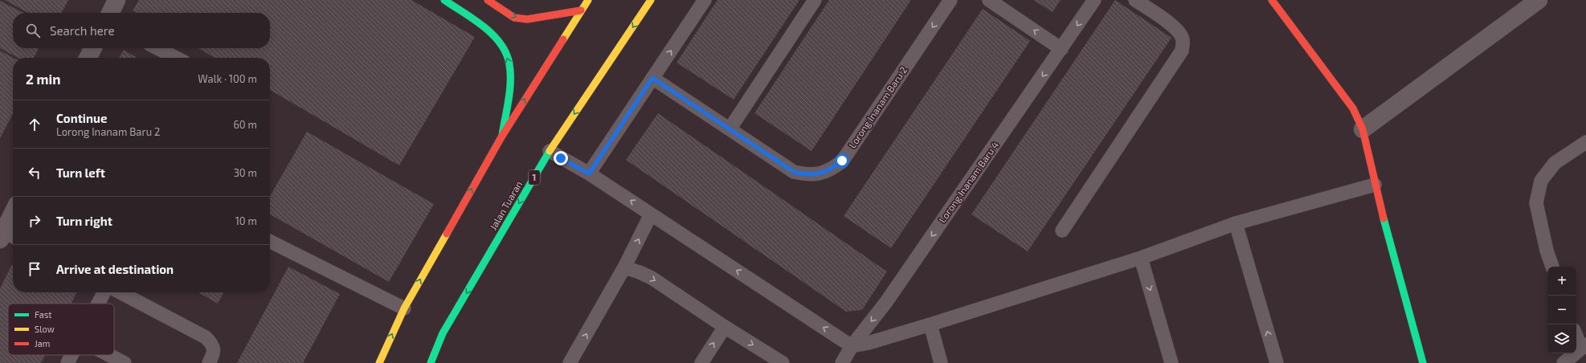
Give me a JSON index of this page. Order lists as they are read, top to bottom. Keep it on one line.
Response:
{"streets":{"main road":["1","Jalan Tuaran"],"lane":["Lorong Inanam Baru 2","Lorong Inanam Baru 4"]},"one_way":["Lorong Inanam Baru 4"],"legend":["Fast","Slow","Jam"],"page":{"search":"Search here","heading":["2 min","Walk · 100 m"],"list":[["Continue","Lorong Inanam Baru 2","60 m"],["Turn left","30 m"],["Turn right","10 m"],"Arrive at destination"],"map_buttons":["+","−"]}}
